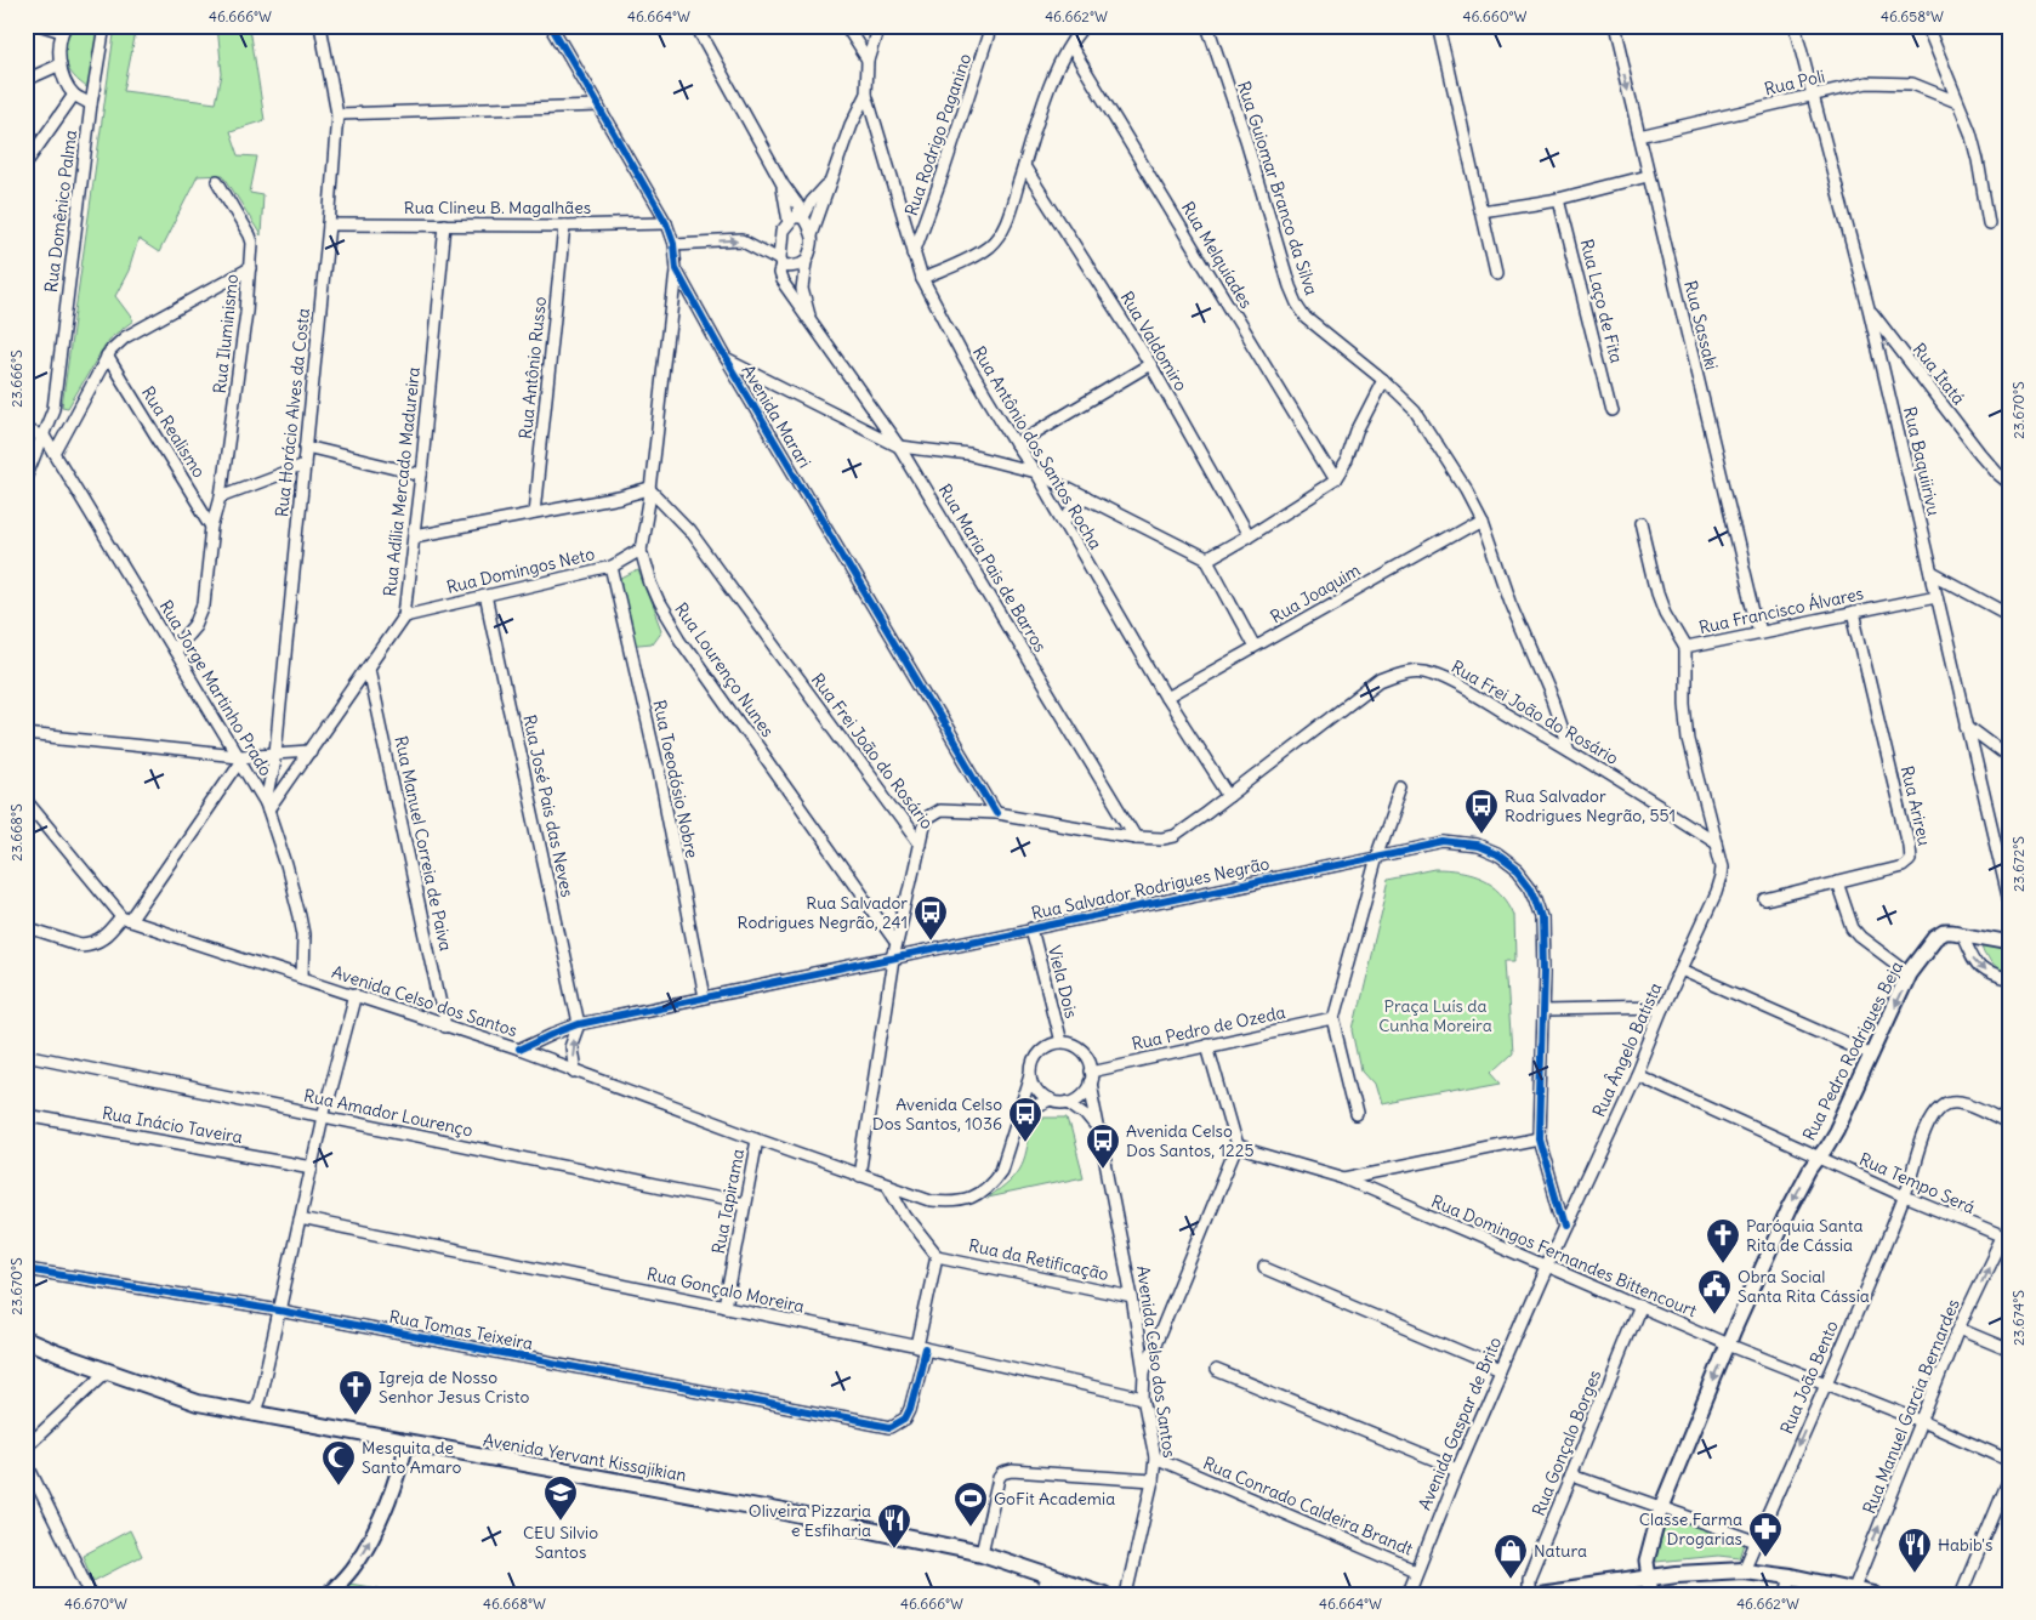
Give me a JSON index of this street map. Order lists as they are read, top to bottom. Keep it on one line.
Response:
{"streets":{"main road":["Avenida Yervant Kissajikian"],"street":["Rua Poli","Rua Rodrigo Paganino","Rua Guiomar Branco da Silva","Rua Clineu B. Magalhães","Rua Domênico Palma","Rua Melquíades","Rua Laço de Fita","Rua Sassaki","Rua Iluminismo","Rua Valdomiro","Rua Antônio Russo","Rua Itatá","Rua Horácio Alves da Costa","Avenida Marari","Rua Realismo","Rua Antônio dos Santos Rocha","Rua Baquiirivu","Rua Adília Mercado Madureira","Rua Maria Pais de Barros","Rua Domingos Neto","Rua Joaquim","Rua Francisco Álvares","Rua Lourenço Nunes","Rua Jorge Martinho Prado","Rua Frei João do Rosário","Rua Toeodósio Nobre","Rua José Pais das Neves","Rua Arireu","Rua Manuel Correia de Paiva","Rua Salvador Rodrigues Negrão","Viela Dois","Avenida Celso dos Santos","Rua Pedro de Ozeda","Rua Ângelo Batista","Rua Pedro Rodrigues Beja","Rua Amador Lourenço","Rua Inácio Taveira","Rua Tempo Será","Rua Tapirama","Rua Domingos Fernandes Bittencourt","Rua da Retificação","Rua Gonçalo Moreira","Rua Tomas Teixeira","Rua João Bento","Rua Manuel Garcia Bernardes","Avenida Gaspar de Brito","Rua Gonçalo Borges","Rua Conrado Caldeira Brandt"]},"crossings":[["Rua Poli","Rua Sassaki"],["Rua Poli","Rua Baquiirivu"],["Rua Rodrigo Paganino","Rua Antônio dos Santos Rocha"],["Rua Guiomar Branco da Silva","Rua Joaquim"],["Rua Guiomar Branco da Silva","Rua Frei João do Rosário"],["Rua Clineu B. Magalhães","Rua Antônio Russo"],["Rua Clineu B. Magalhães","Rua Horácio Alves da Costa"],["Rua Clineu B. Magalhães","Avenida Marari"],["Rua Clineu B. Magalhães","Rua Adília Mercado Madureira"],["Rua Domênico Palma","Rua Jorge Martinho Prado"],["Rua Sassaki","Rua Francisco Álvares"],["Rua Iluminismo","Rua Realismo"],["Rua Iluminismo","Rua Jorge Martinho Prado"],["Rua Itatá","Rua Baquiirivu"],["Rua Horácio Alves da Costa","Rua Adília Mercado Madureira"],["Rua Horácio Alves da Costa","Rua Jorge Martinho Prado"],["Avenida Marari","Rua Lourenço Nunes"],["Avenida Marari","Rua Frei João do Rosário"],["Rua Antônio dos Santos Rocha","Rua Joaquim"],["Rua Antônio dos Santos Rocha","Rua Frei João do Rosário"],["Rua Baquiirivu","Rua Francisco Álvares"],["Rua Adília Mercado Madureira","Rua Domingos Neto"],["Rua Adília Mercado Madureira","Rua Jorge Martinho Prado"],["Rua Adília Mercado Madureira","Rua Manuel Correia de Paiva"],["Rua Maria Pais de Barros","Rua Frei João do Rosário"],["Rua Domingos Neto","Rua Lourenço Nunes"],["Rua Domingos Neto","Rua Toeodósio Nobre"],["Rua Domingos Neto","Rua José Pais das Neves"],["Rua Francisco Álvares","Rua Frei João do Rosário"],["Rua Francisco Álvares","Rua Arireu"],["Rua Francisco Álvares","Rua Ângelo Batista"],["Rua Lourenço Nunes","Rua Frei João do Rosário"],["Rua Jorge Martinho Prado","Avenida Celso dos Santos"],["Rua Frei João do Rosário","Rua Ângelo Batista"],["Rua Toeodósio Nobre","Rua Salvador Rodrigues Negrão"],["Rua José Pais das Neves","Rua Salvador Rodrigues Negrão"],["Rua Manuel Correia de Paiva","Avenida Celso dos Santos"],["Rua Salvador Rodrigues Negrão","Viela Dois"],["Rua Salvador Rodrigues Negrão","Avenida Celso dos Santos"],["Rua Salvador Rodrigues Negrão","Rua Ângelo Batista"],["Viela Dois","Avenida Celso dos Santos"],["Viela Dois","Rua Pedro de Ozeda"],["Avenida Celso dos Santos","Rua Pedro de Ozeda"],["Avenida Celso dos Santos","Rua Tapirama"],["Avenida Celso dos Santos","Rua da Retificação"],["Avenida Celso dos Santos","Rua Gonçalo Moreira"],["Avenida Celso dos Santos","Rua Conrado Caldeira Brandt"],["Rua Ângelo Batista","Rua Tempo Será"],["Rua Ângelo Batista","Rua Domingos Fernandes Bittencourt"],["Rua Ângelo Batista","Avenida Gaspar de Brito"],["Rua Pedro Rodrigues Beja","Rua Tempo Será"],["Rua Pedro Rodrigues Beja","Rua Domingos Fernandes Bittencourt"],["Rua Amador Lourenço","Rua Tapirama"],["Rua Tempo Será","Rua João Bento"],["Rua Tempo Será","Rua Manuel Garcia Bernardes"],["Rua Tapirama","Rua Gonçalo Moreira"],["Rua Domingos Fernandes Bittencourt","Rua João Bento"],["Rua Domingos Fernandes Bittencourt","Rua Manuel Garcia Bernardes"],["Rua Domingos Fernandes Bittencourt","Avenida Gaspar de Brito"],["Rua Domingos Fernandes Bittencourt","Rua Gonçalo Borges"],["Rua Gonçalo Moreira","Rua Tomas Teixeira"],["Avenida Gaspar de Brito","Rua Conrado Caldeira Brandt"]],"one_way":["Rua Pedro Rodrigues Beja","Rua Manuel Garcia Bernardes"],"parks":["Praça Luís da Cunha Moreira"],"places":{"bus stop":["Rua Salvador Rodrigues Negrão, 551","Rua Salvador Rodrigues Negrão, 241","Avenida Celso Dos Santos, 1036","Avenida Celso Dos Santos, 1225"],"church":["Paróquia Santa Rita de Cássia","Igreja de Nosso Senhor Jesus Cristo"],"public building":["Obra Social Santa Rita Cássia"],"mosque":["Mesquita de Santo Amaro"],"school or university":["CEU Silvio Santos"],"sports":["GoFit Academia"],"restaurant":["Oliveira Pizzaria e Esfiharia","Habib's"],"pharmacy":["Classe Farma Drogarias"],"shop":["Natura"]},"coordinates":["46.666°W","46.664°W","46.662°W","46.660°W","46.658°W","23.666°S","23.670°S","23.668°S","23.672°S","23.674°S","46.670°W","46.668°W"]}
